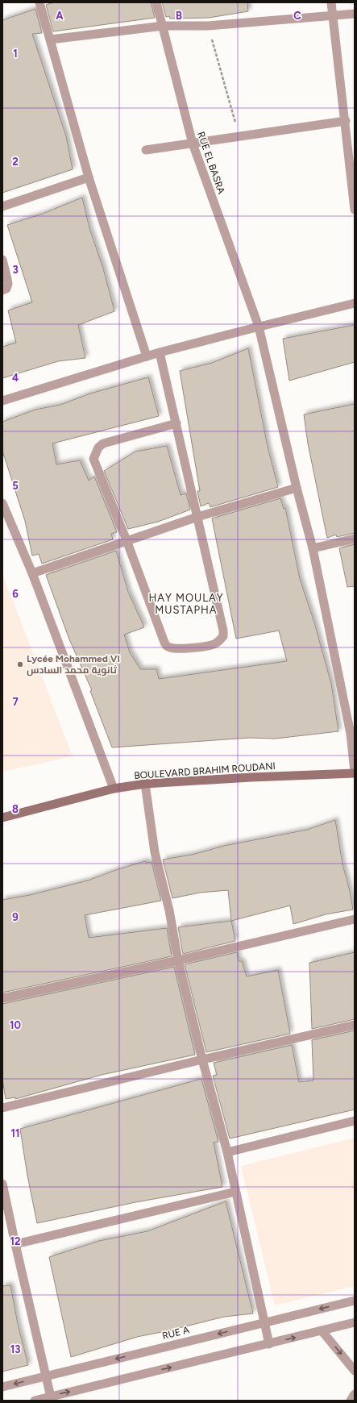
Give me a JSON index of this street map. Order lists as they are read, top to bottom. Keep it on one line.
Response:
{"streets":{"main road":["BOULEVARD BRAHIM ROUDANI"],"street":["RUE EL BASRA","RUE A"]},"crossings":[["RUE EL BASRA","BOULEVARD BRAHIM ROUDANI"]],"districts":["HAY MOULAY MUSTAPHA"],"places":["Lycée Mohammed VI ثانوية محمد السادس"],"grid":{"columns":["A","B","C"],"rows":["1","2","3","4","5","6","7","8","9","10","11","12","13"]}}
